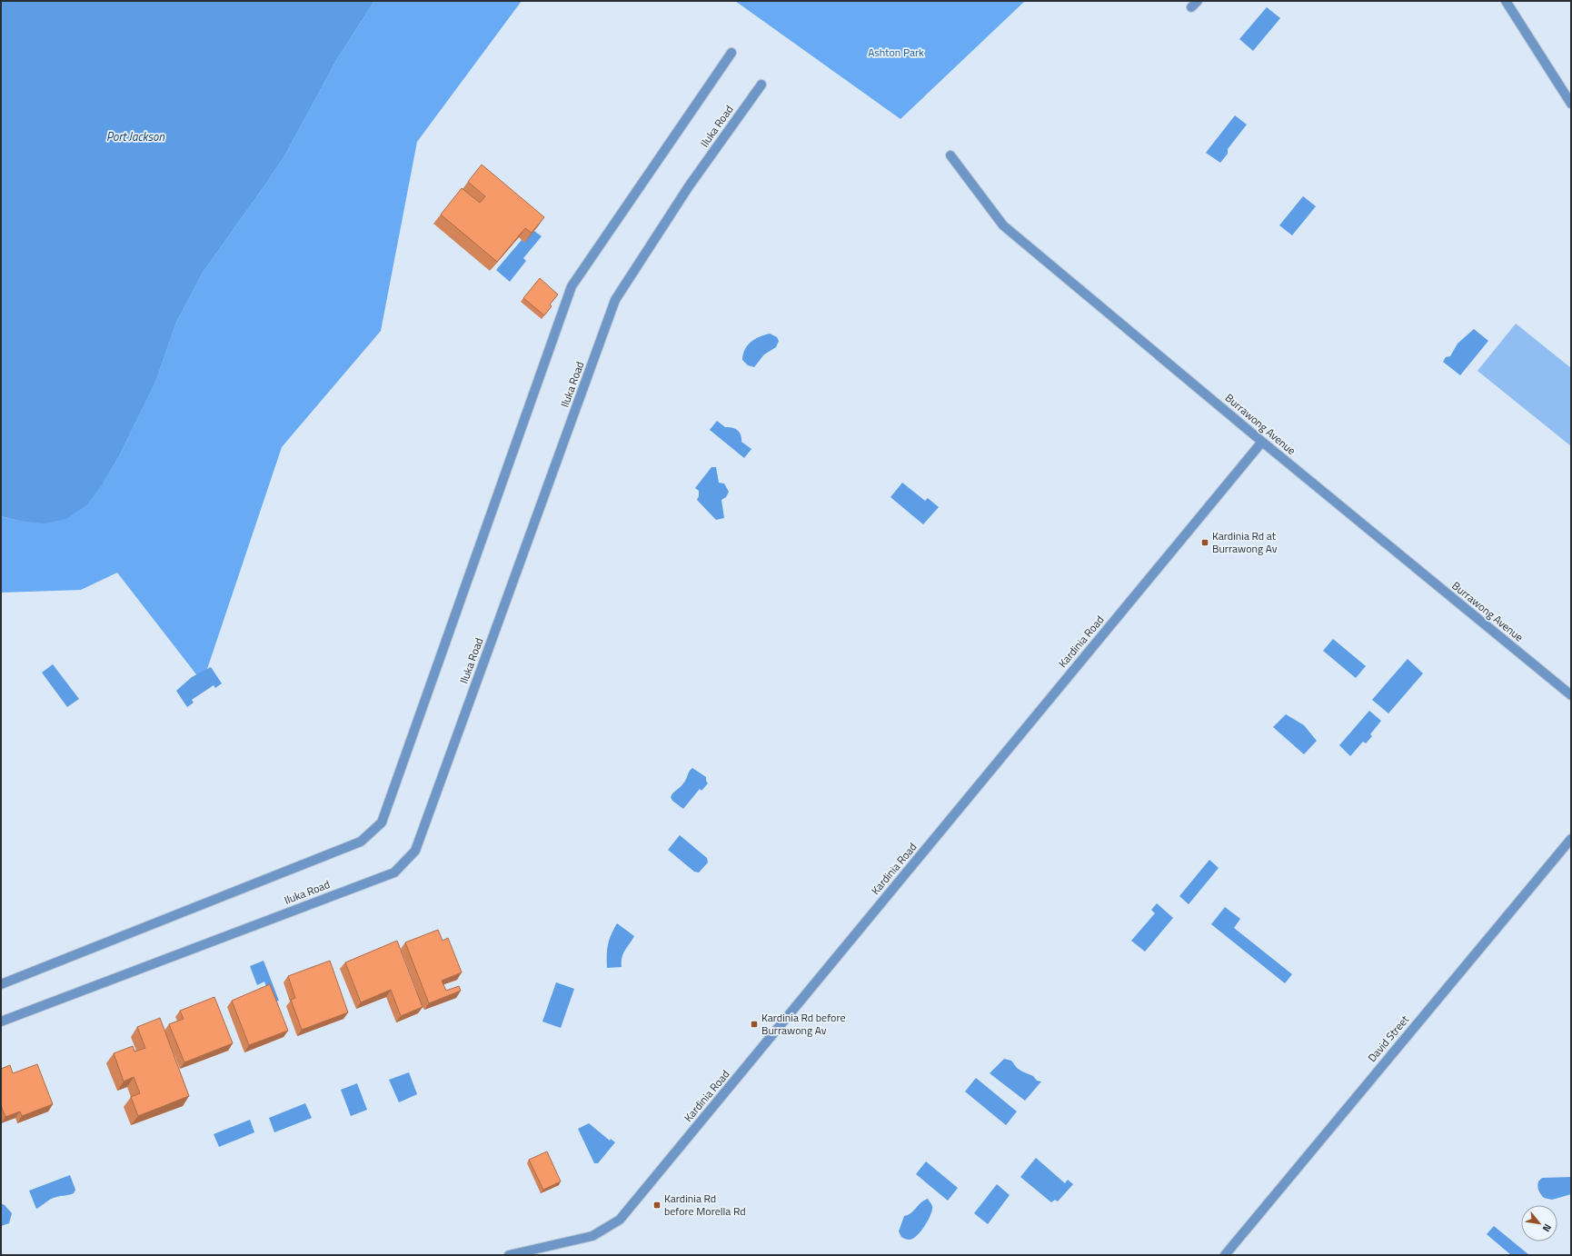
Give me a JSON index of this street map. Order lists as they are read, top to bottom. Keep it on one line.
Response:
{"streets":{"street":["Iluka Road","Burrawong Avenue","Kardinia Road","David Street"]},"crossings":[["Burrawong Avenue","Kardinia Road"]],"water":["Port Jackson"],"parks":["Ashton Park"],"places":{"transit":["Kardinia Rd at Burrawong Av","Kardinia Rd before Burrawong Av","Kardinia Rd before Morella Rd"]},"north":"bottom right"}
